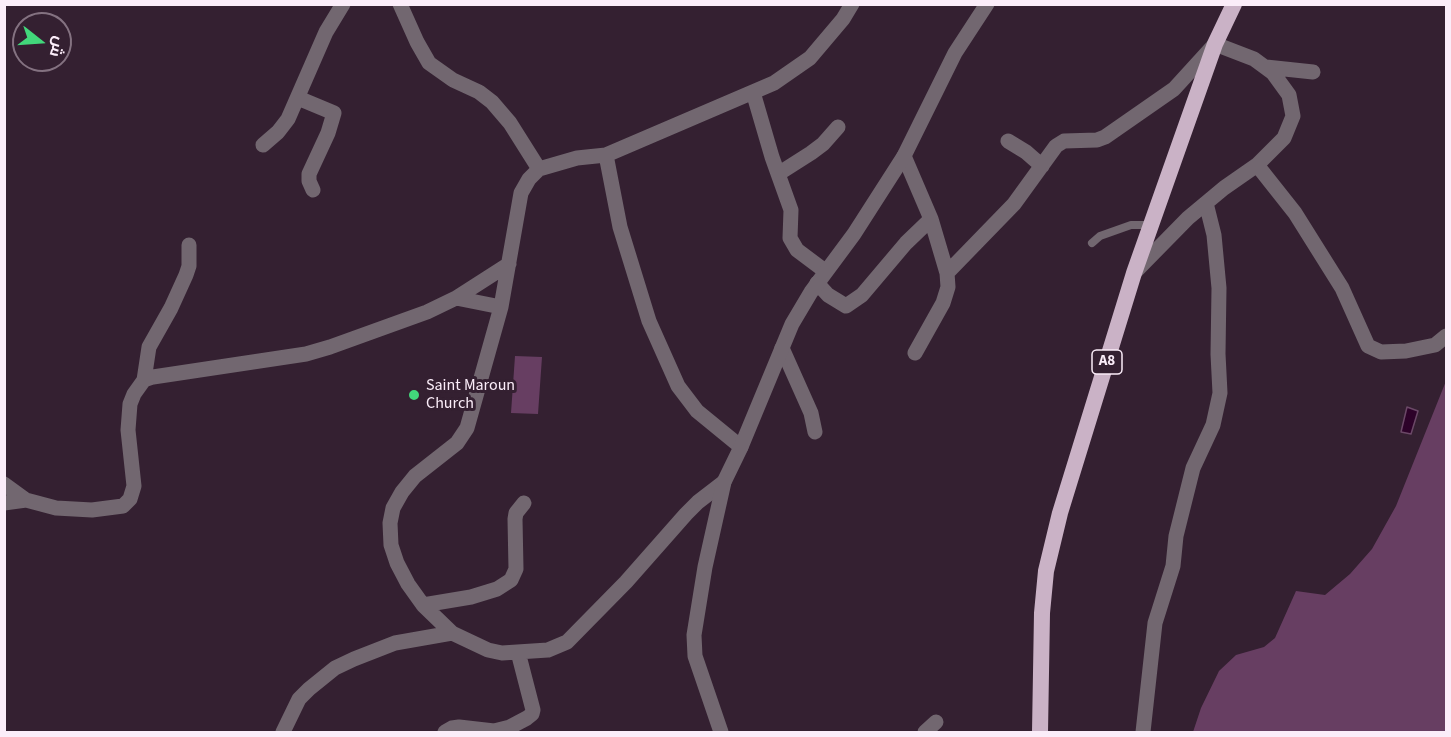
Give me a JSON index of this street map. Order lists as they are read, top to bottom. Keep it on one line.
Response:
{"streets":{"highway":["A8"]},"places":["Saint Maroun Church"],"north":"right"}
